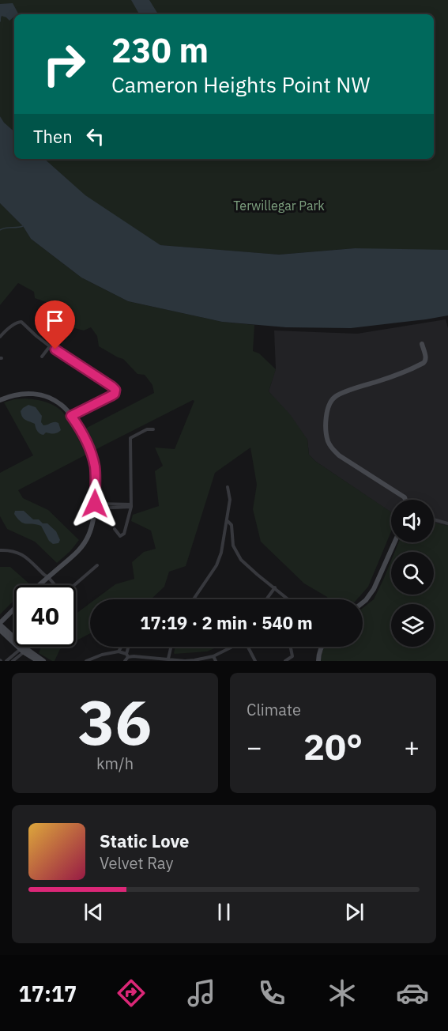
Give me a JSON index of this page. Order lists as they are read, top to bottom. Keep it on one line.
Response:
{"parks":["Terwillegar Park"],"page":{"turn":["230 m","Cameron Heights Point NW"],"then":"Then","limit":"40","trip":"17:19 · 2 min · 540 m","tile":[["36","km/h"],"Climate"],"heat":["−","20°","+"],"song":["Static Love","Velvet Ray"],"tabs":"17:17"}}
